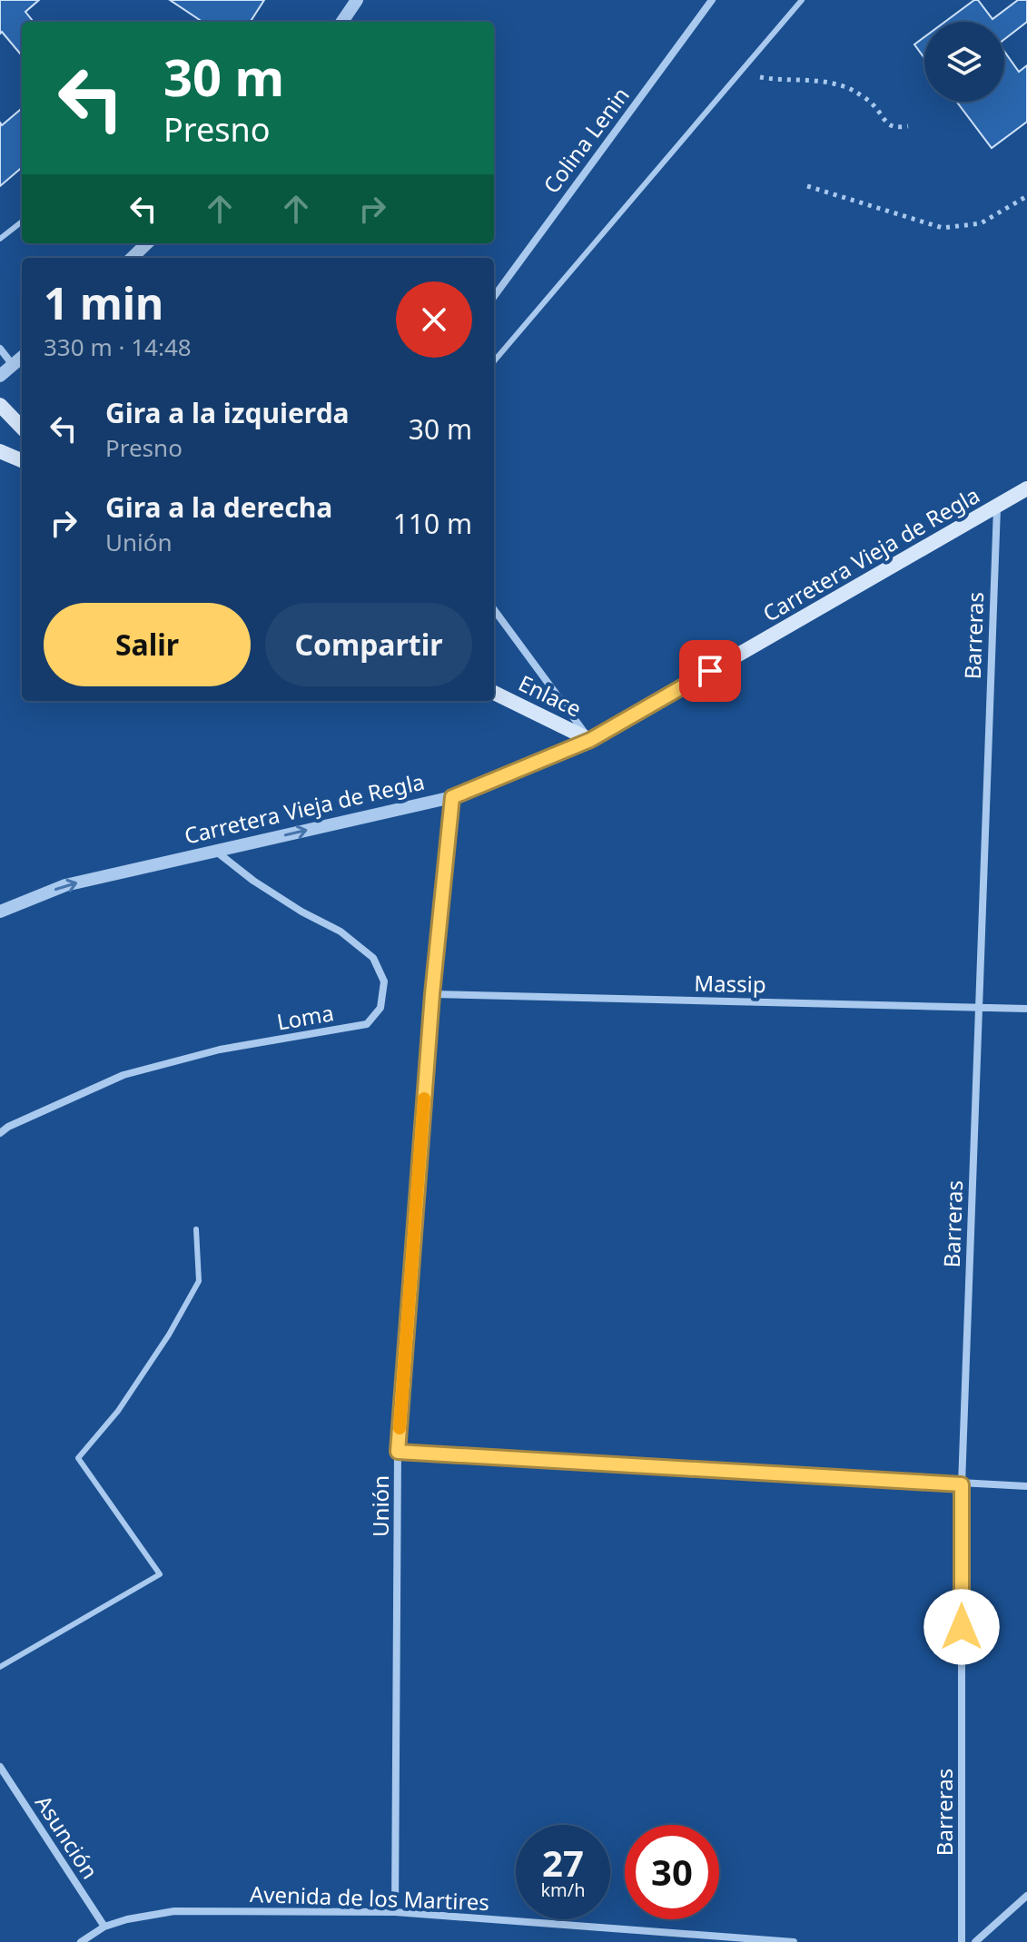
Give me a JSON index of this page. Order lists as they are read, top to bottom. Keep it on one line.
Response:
{"streets":{"main road":["Carretera Vieja de Regla","Enlace"],"street":["Colina Lenin","Barreras","Massip","Loma","Unión","Asunción","Avenida de los Martires"]},"crossings":[["Carretera Vieja de Regla","Barreras"],["Carretera Vieja de Regla","Enlace"],["Carretera Vieja de Regla","Loma"],["Carretera Vieja de Regla","Unión"],["Barreras","Massip"],["Massip","Unión"],["Unión","Avenida de los Martires"],["Asunción","Avenida de los Martires"]],"one_way":["Carretera Vieja de Regla"],"page":{"turn":["30 m","Presno"],"heading":["1 min","330 m · 14:48"],"list":[{"name":"Gira a la izquierda","note":"Presno","value":"30 m"},{"name":"Gira a la derecha","note":"Unión","value":"110 m"}],"buttons":["Salir","Compartir"],"speed":"27 km/h","limit":"30"}}
